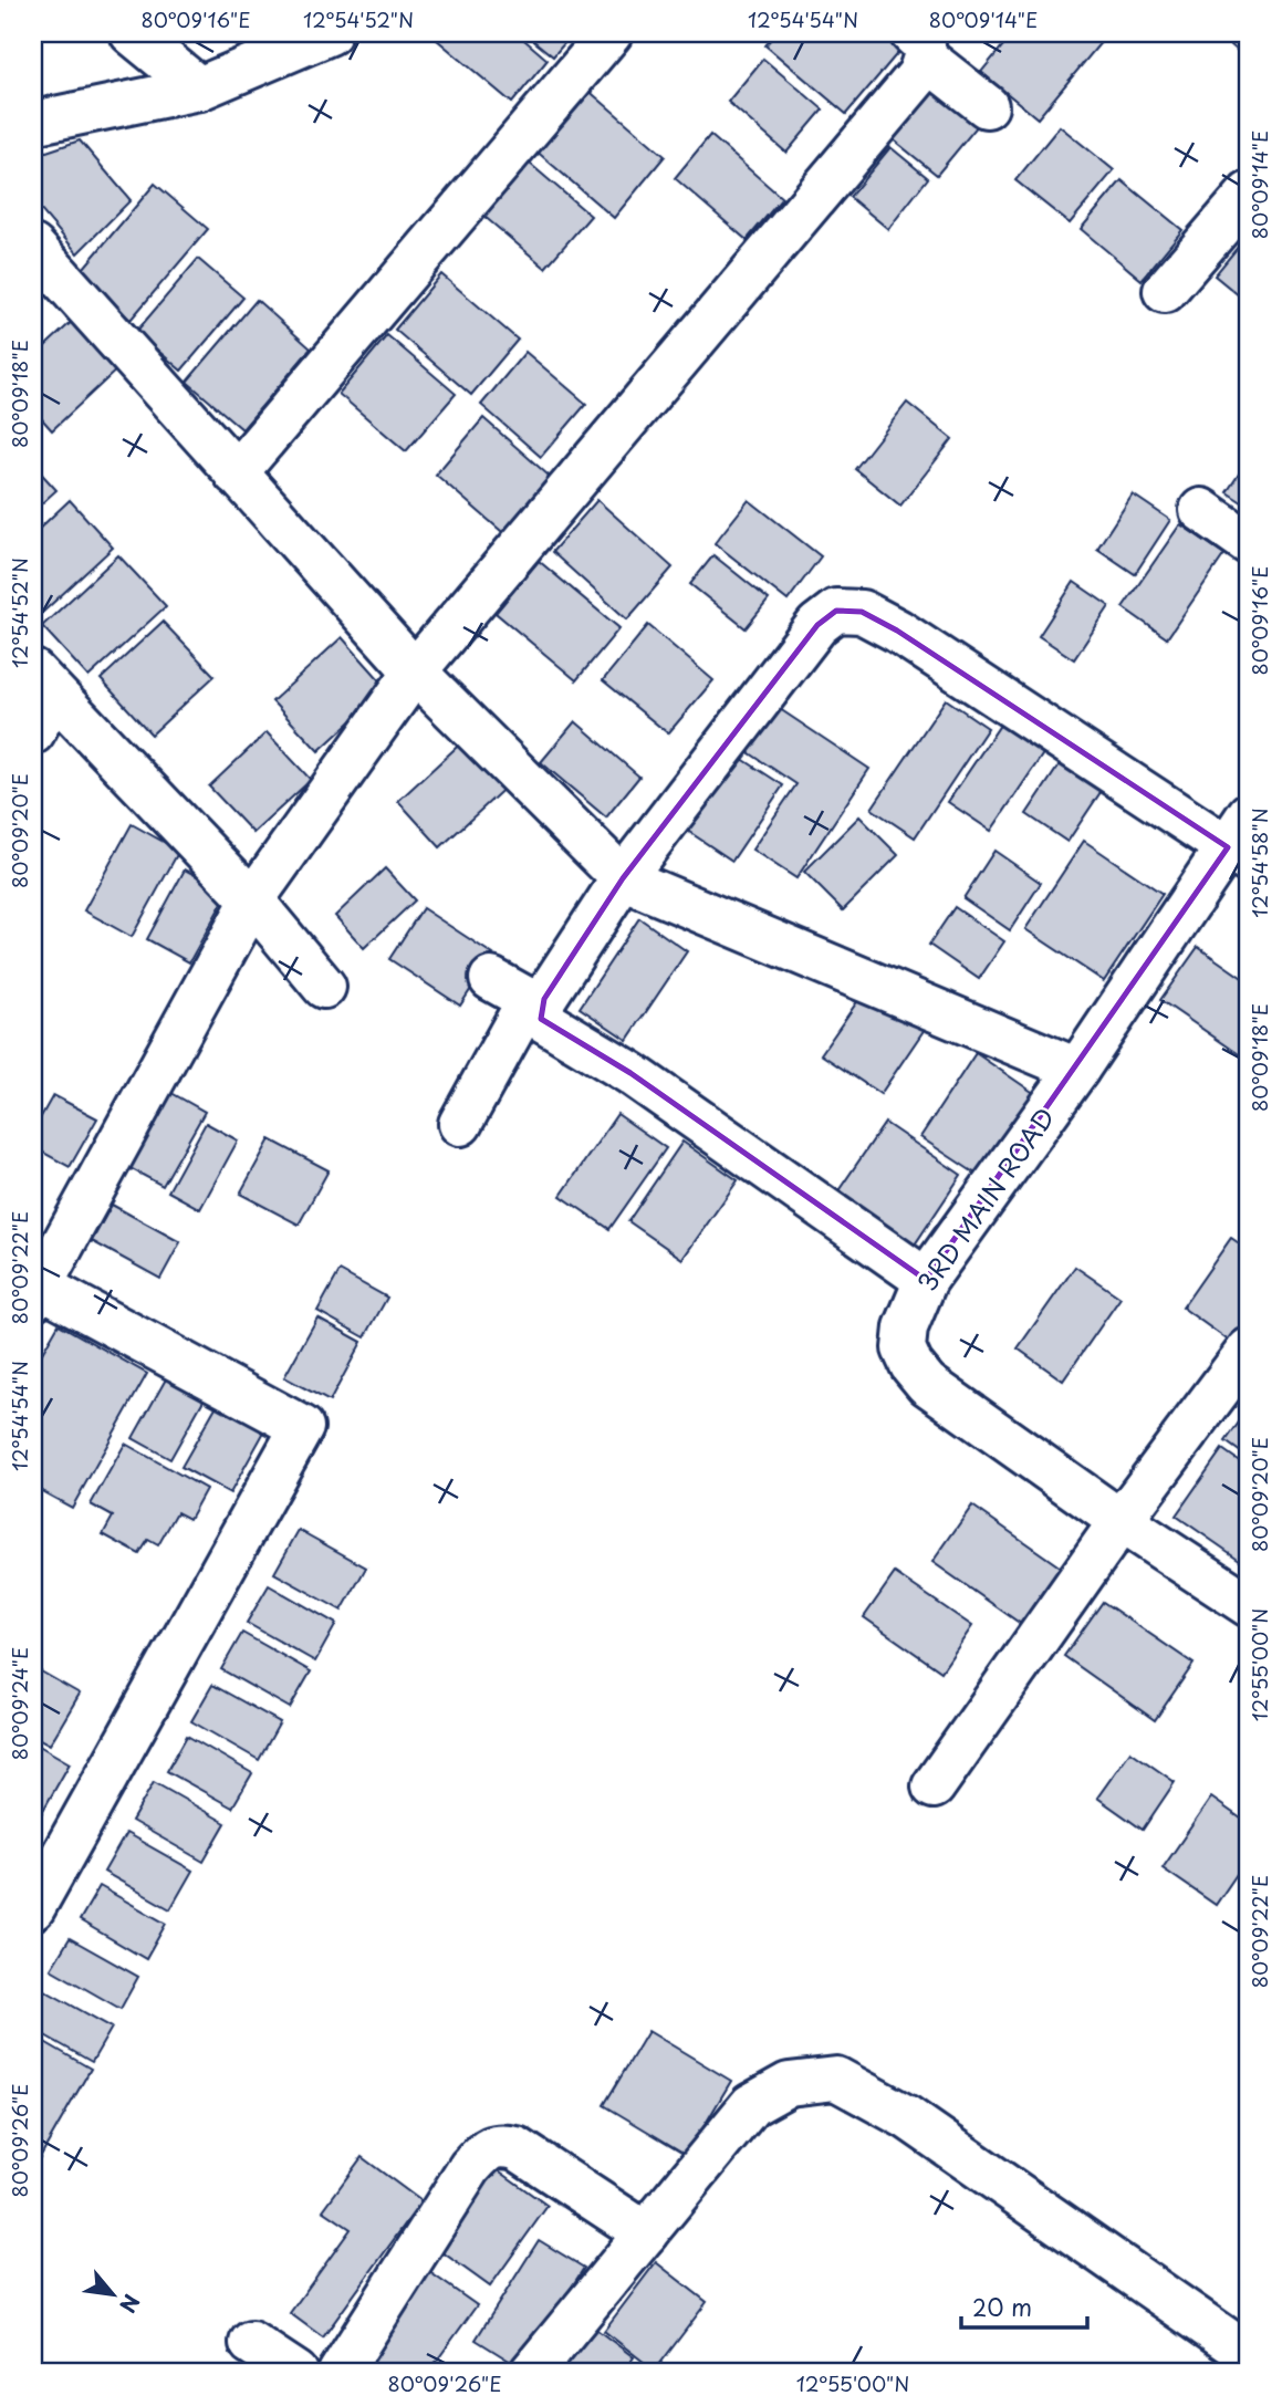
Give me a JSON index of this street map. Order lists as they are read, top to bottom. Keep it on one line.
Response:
{"streets":{"street":["3RD MAIN ROAD"]},"scale_bar":"20 m","north":"bottom right","coordinates":["80°09'16\"E","12°54'52\"N","12°54'54\"N","80°09'14\"E","80°09'18\"E","80°09'20\"E","12°54'58\"N","80°09'22\"E","12°55'00\"N","80°09'24\"E","80°09'26\"E"]}
